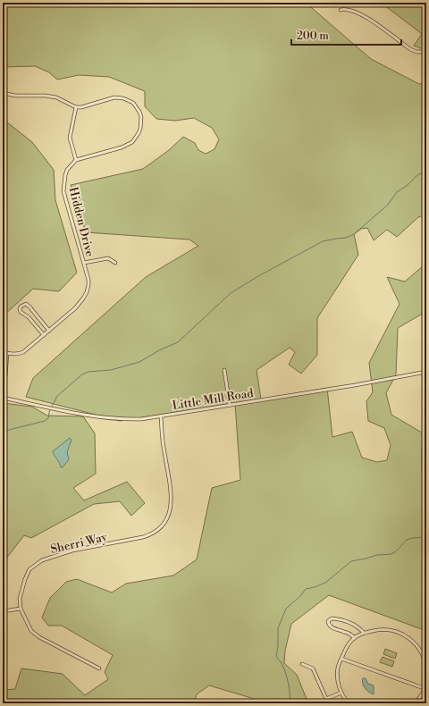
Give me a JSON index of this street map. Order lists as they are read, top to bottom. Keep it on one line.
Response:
{"streets":{"street":["Hidden Drive","Little Mill Road","Sherri Way"]},"crossings":[["Little Mill Road","Sherri Way"]],"scale_bar":"200 m"}
